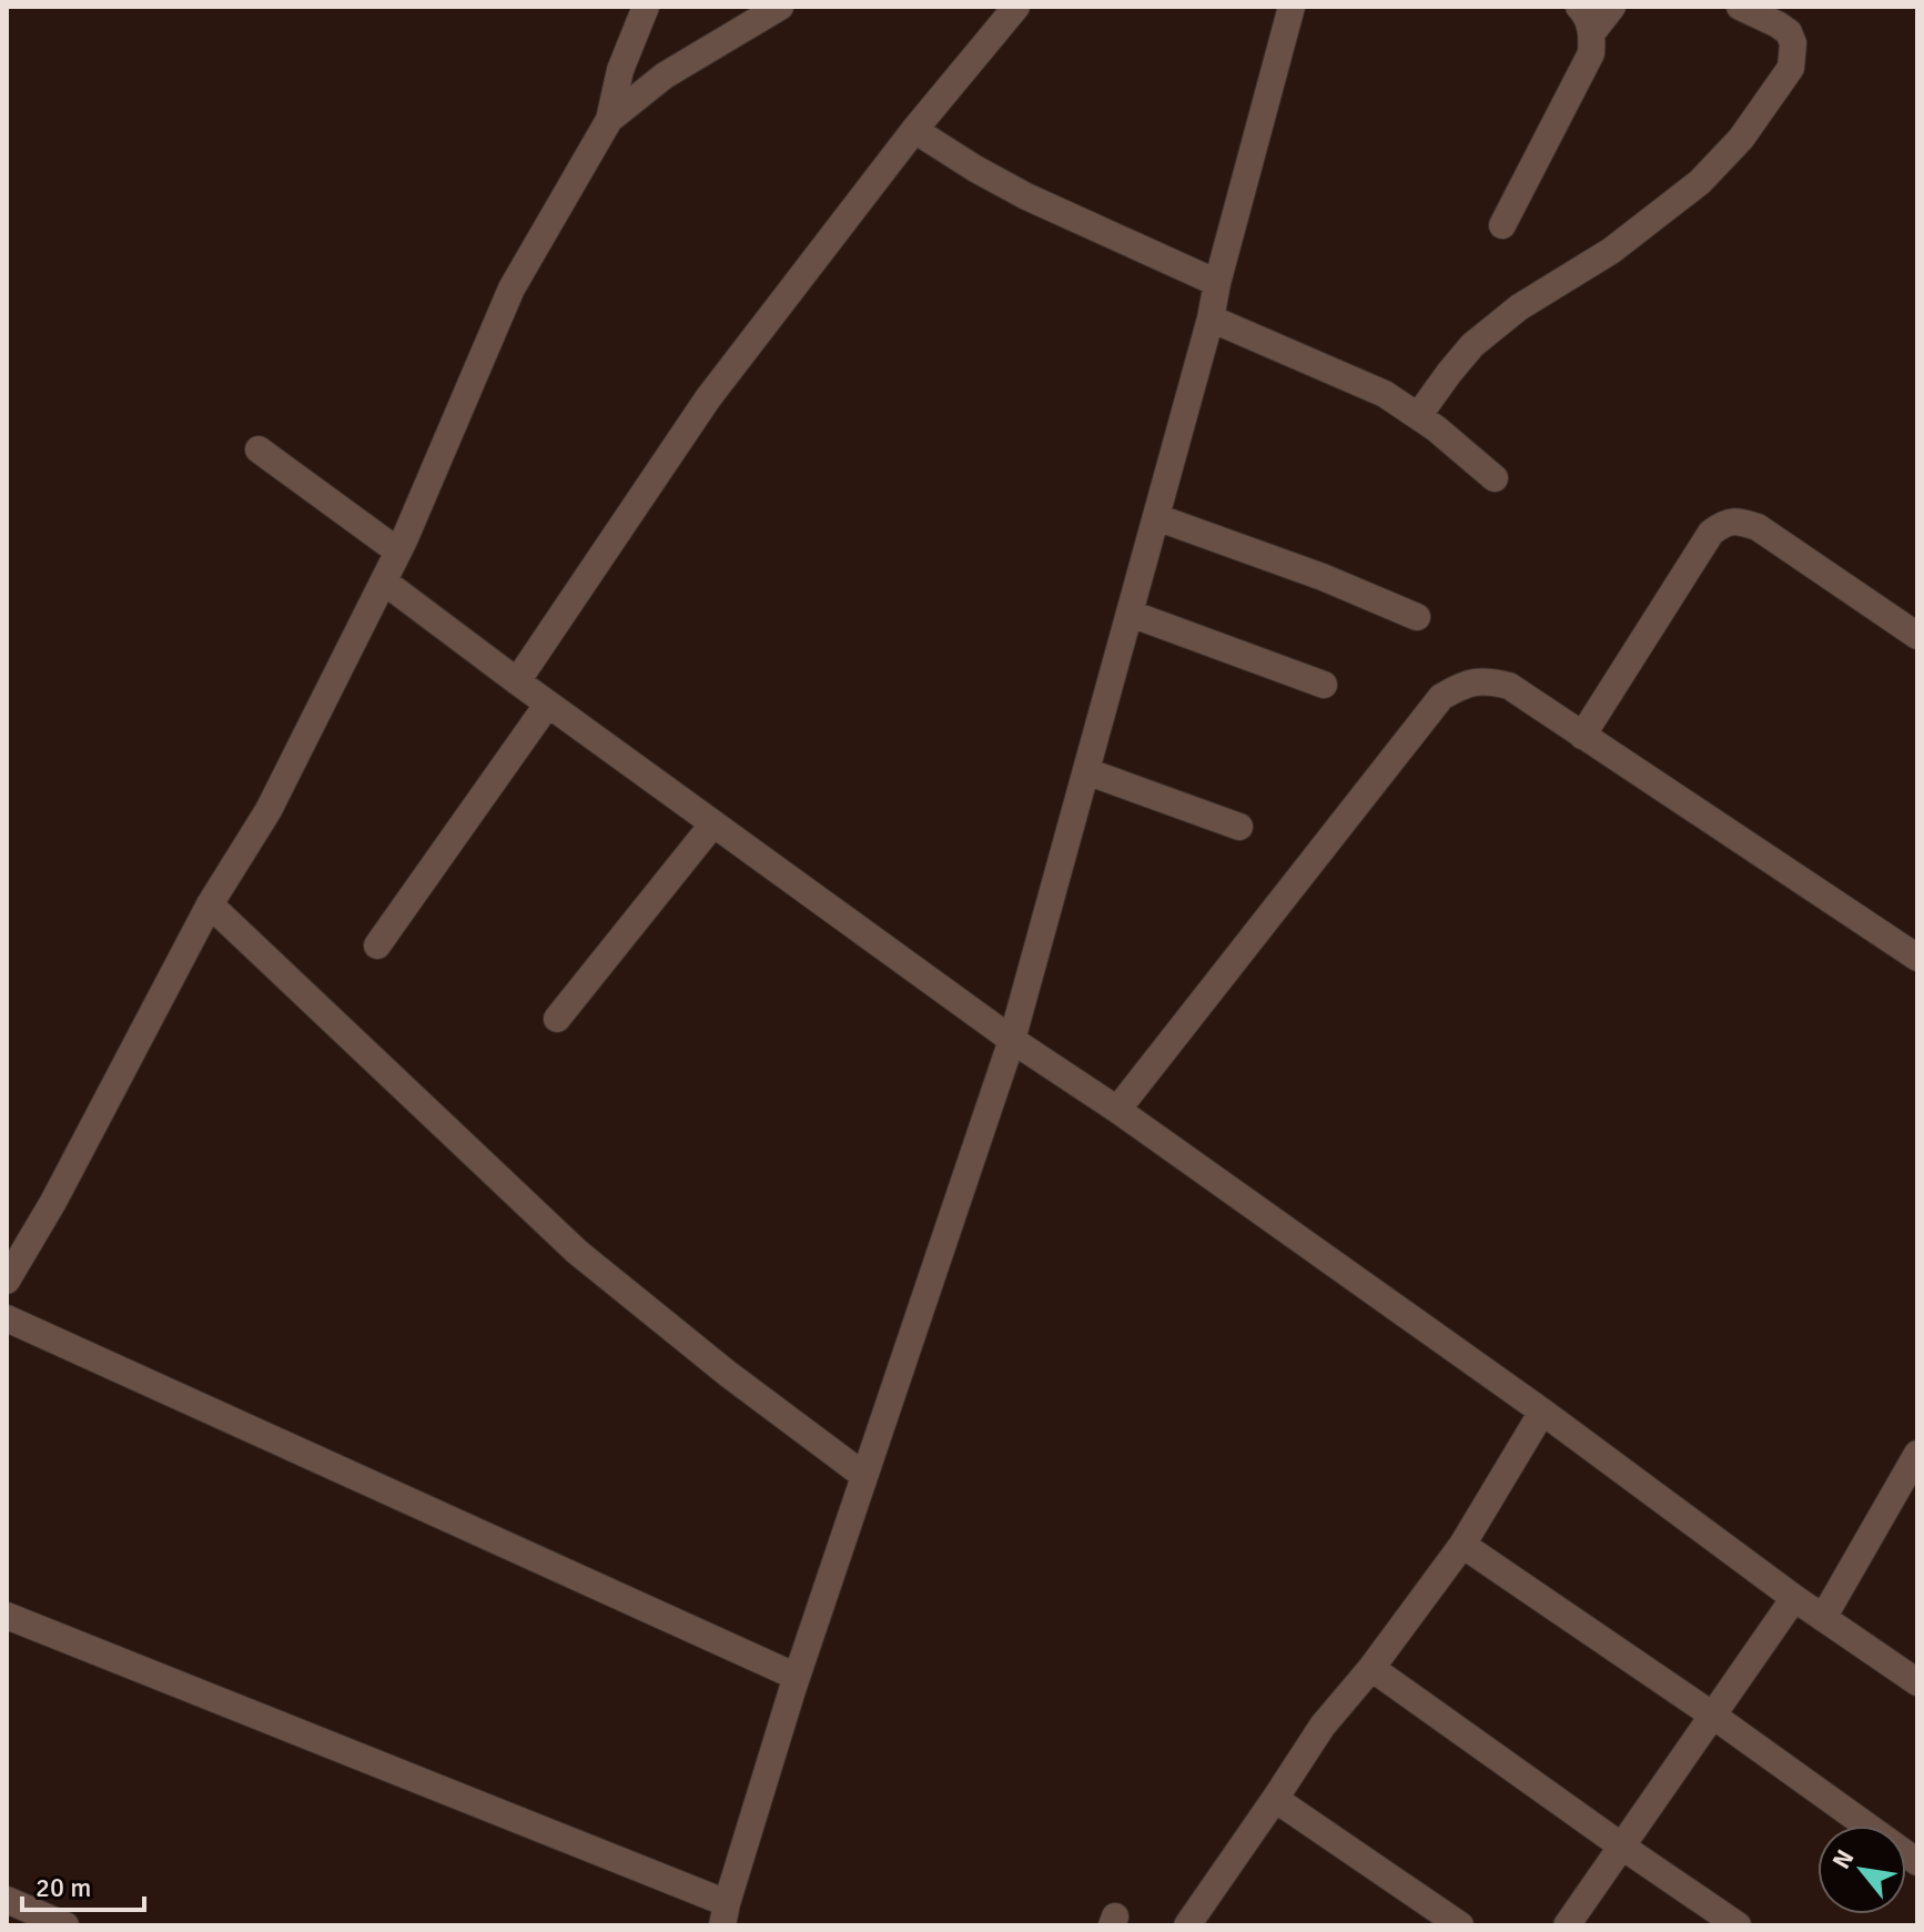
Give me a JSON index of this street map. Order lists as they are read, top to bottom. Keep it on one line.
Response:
{"scale_bar":"20 m","north":"top left"}
